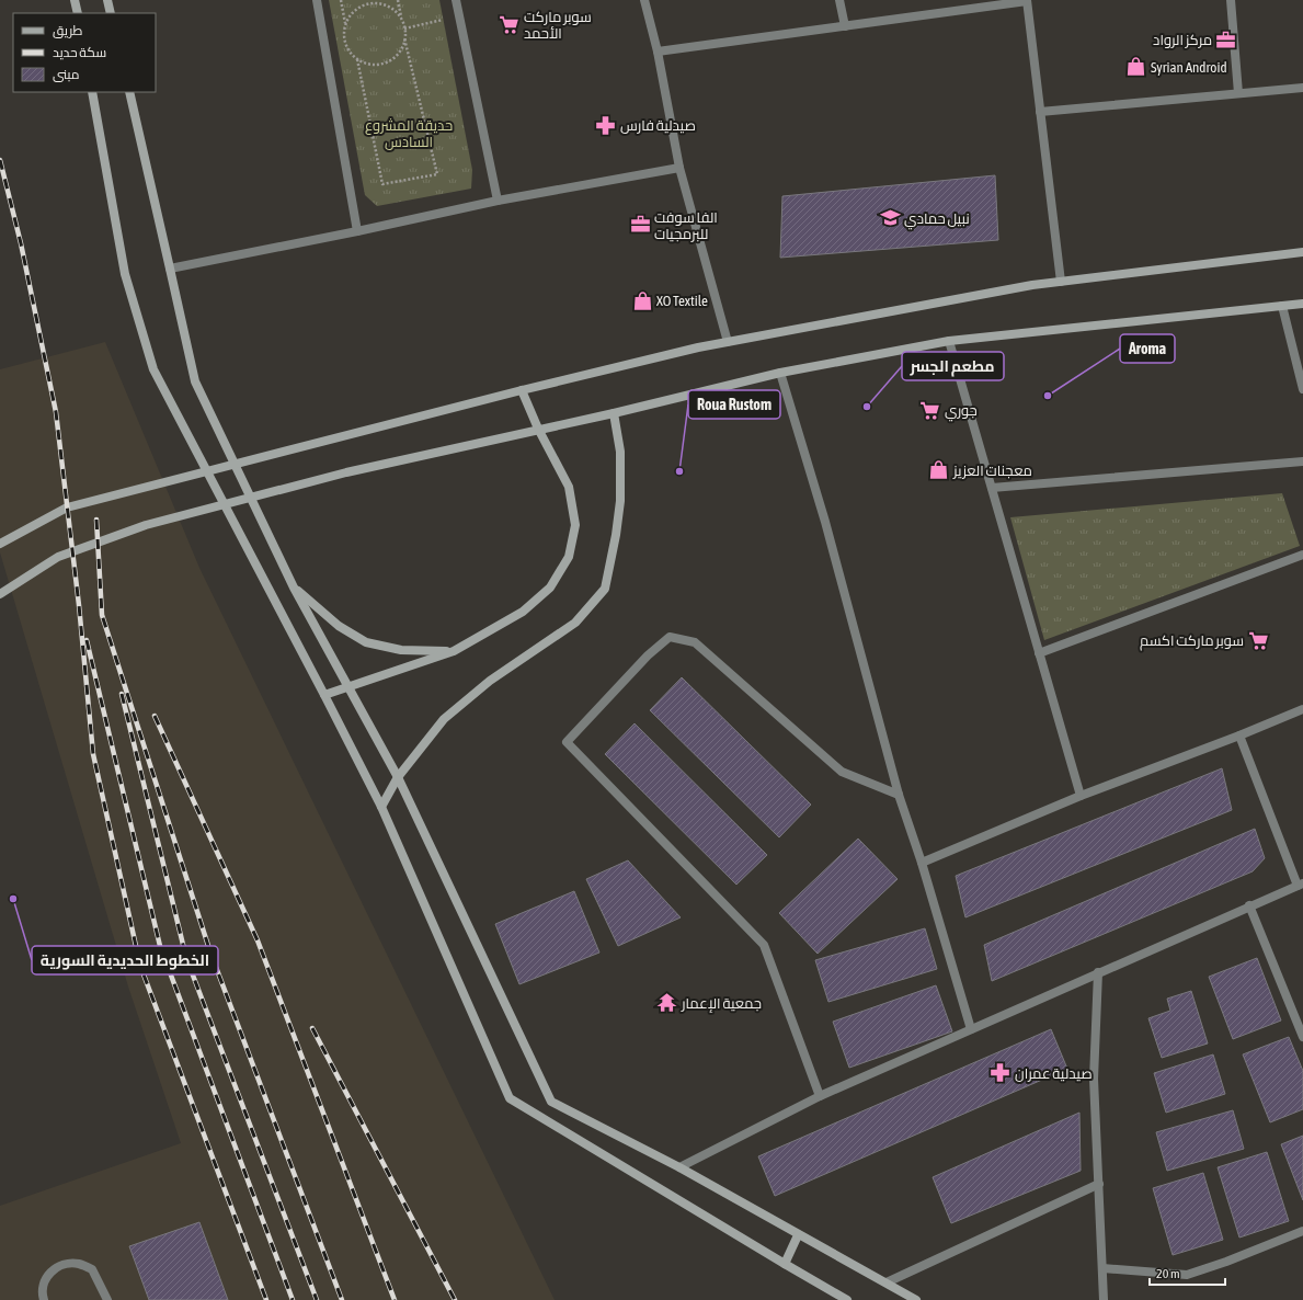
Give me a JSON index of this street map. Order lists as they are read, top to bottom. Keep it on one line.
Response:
{"parks":["حديقة المشروع السادس"],"places":{"supermarket":["سوبر ماركت الأحمد","جوري","سوبر ماركت اكسم"],"office":["مركز الرواد","الفا سوفت للبرمجيات"],"shop":["Syrian Android","XO Textile","معجنات العزيز"],"pharmacy":["صيدلية فارس","صيدلية عمران"],"school or university":["نبيل حمادي"],"other":["Aroma","مطعم الجسر","Roua Rustom","الخطوط الحديدية السورية"],"temple":["جمعية الإعمار"]},"legend":["طريق","سكة حديد","مبنى"],"scale_bar":"20 m"}
